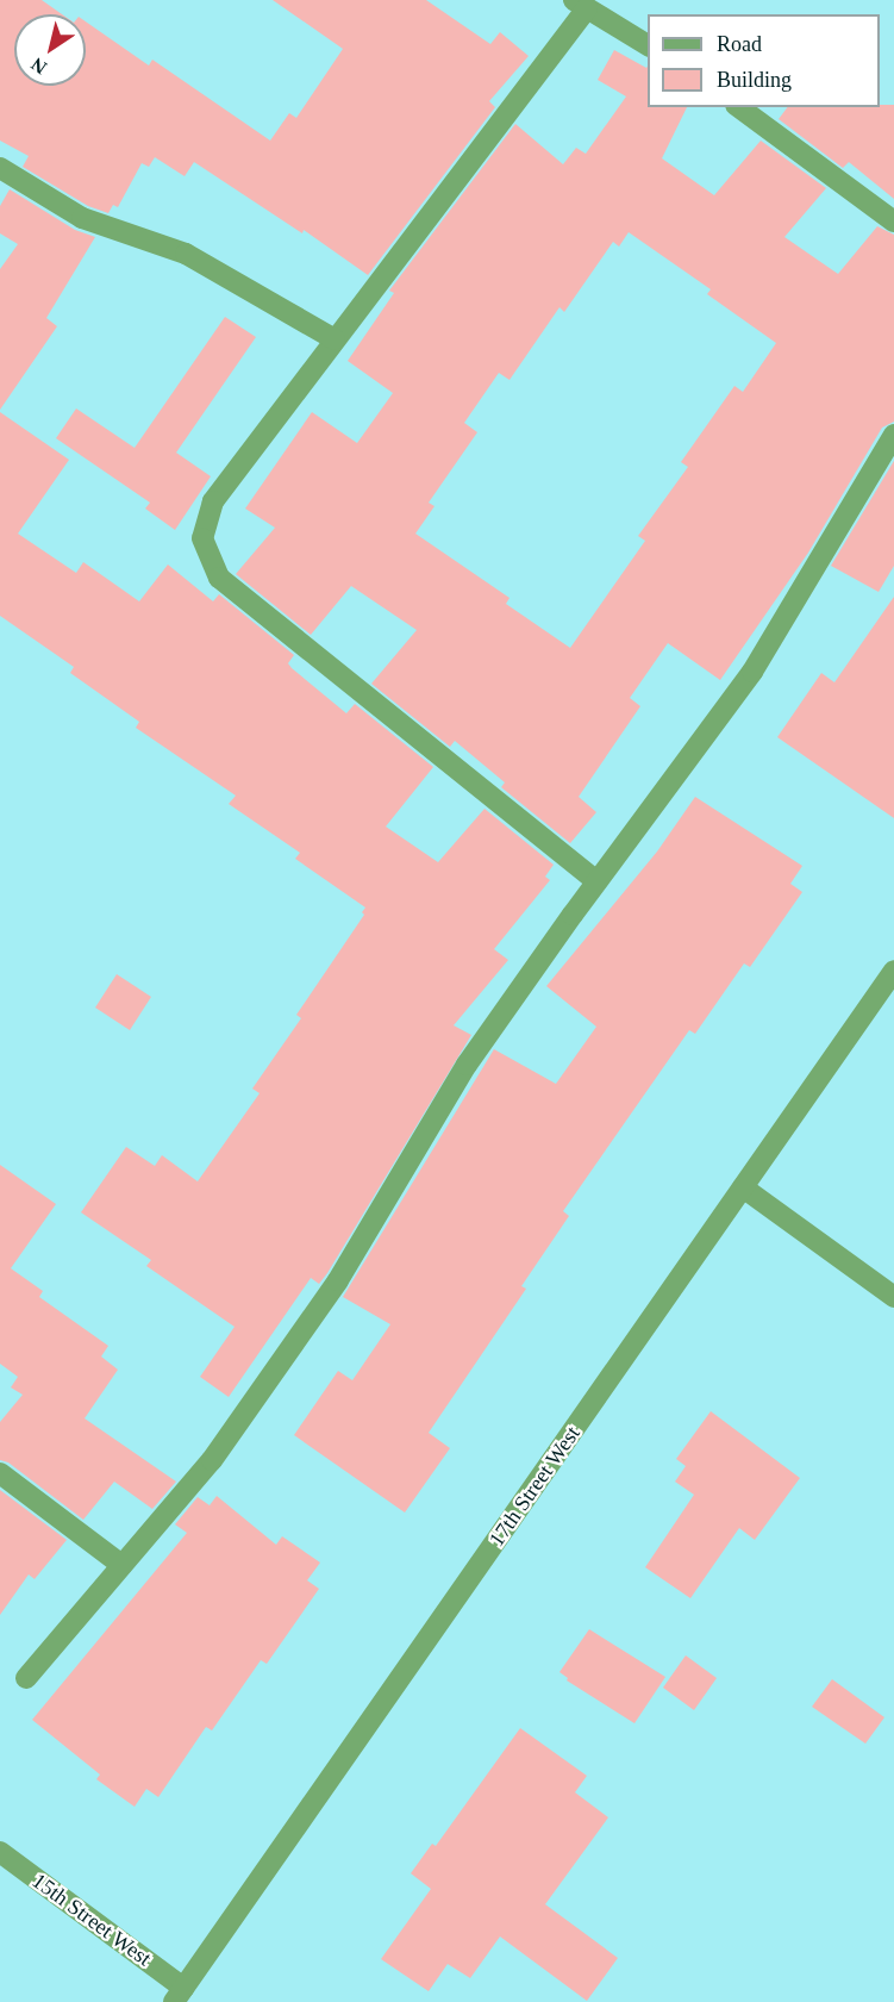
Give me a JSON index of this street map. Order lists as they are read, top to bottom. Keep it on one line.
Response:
{"streets":{"street":["17th Street West","15th Street West"]},"crossings":[["17th Street West","15th Street West"]],"legend":["Road","Building"],"north":"bottom left"}
